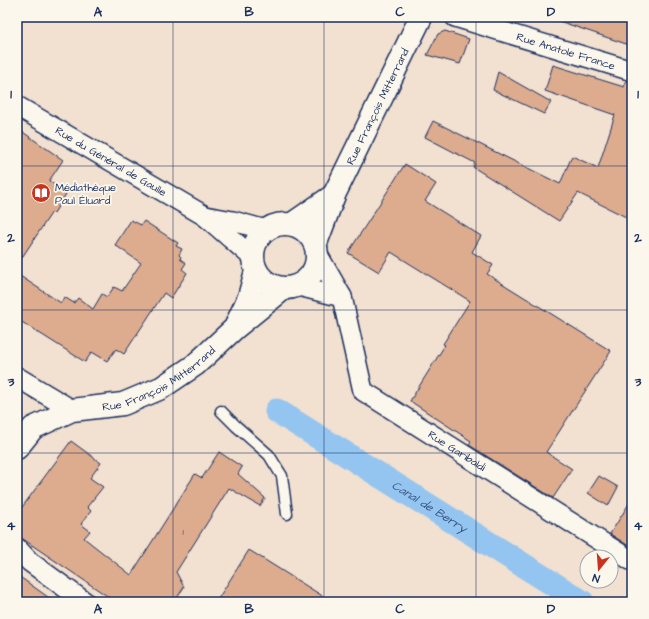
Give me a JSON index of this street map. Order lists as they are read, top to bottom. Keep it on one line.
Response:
{"streets":{"main road":["Rue François Mitterrand"],"street":["Rue Anatole France","Rue du Général de Gaulle","Rue Garibaldi"]},"crossings":[["Rue François Mitterrand","Rue du Général de Gaulle"],["Rue François Mitterrand","Rue Garibaldi"],["Rue du Général de Gaulle","Rue Garibaldi"]],"water":["Canal de Berry"],"places":{"library":["Médiathèque Paul Éluard"]},"house_numbers":["1"],"north":"bottom","grid":{"columns":["A","B","C","D"],"rows":["1","2","3","4"]}}
